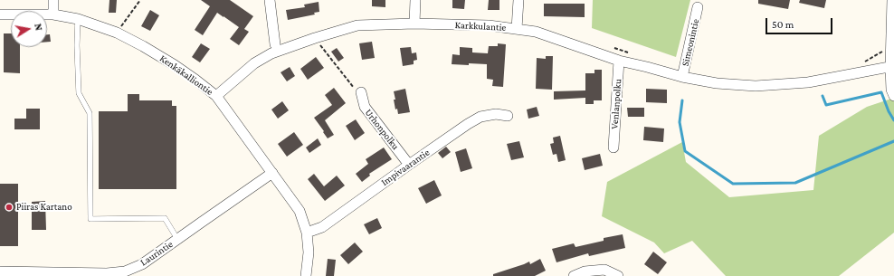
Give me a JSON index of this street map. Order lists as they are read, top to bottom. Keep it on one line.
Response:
{"streets":{"street":["Karkkulantie","Simeonintie","Kenkäkalliontie","Venlanpolku","Urhonpolku","Impivaarantie","Laurintie"]},"crossings":[["Karkkulantie","Simeonintie"],["Karkkulantie","Kenkäkalliontie"],["Karkkulantie","Venlanpolku"],["Kenkäkalliontie","Impivaarantie"],["Kenkäkalliontie","Laurintie"],["Urhonpolku","Impivaarantie"]],"places":["Piiras Kartano"],"scale_bar":"50 m","north":"right"}
